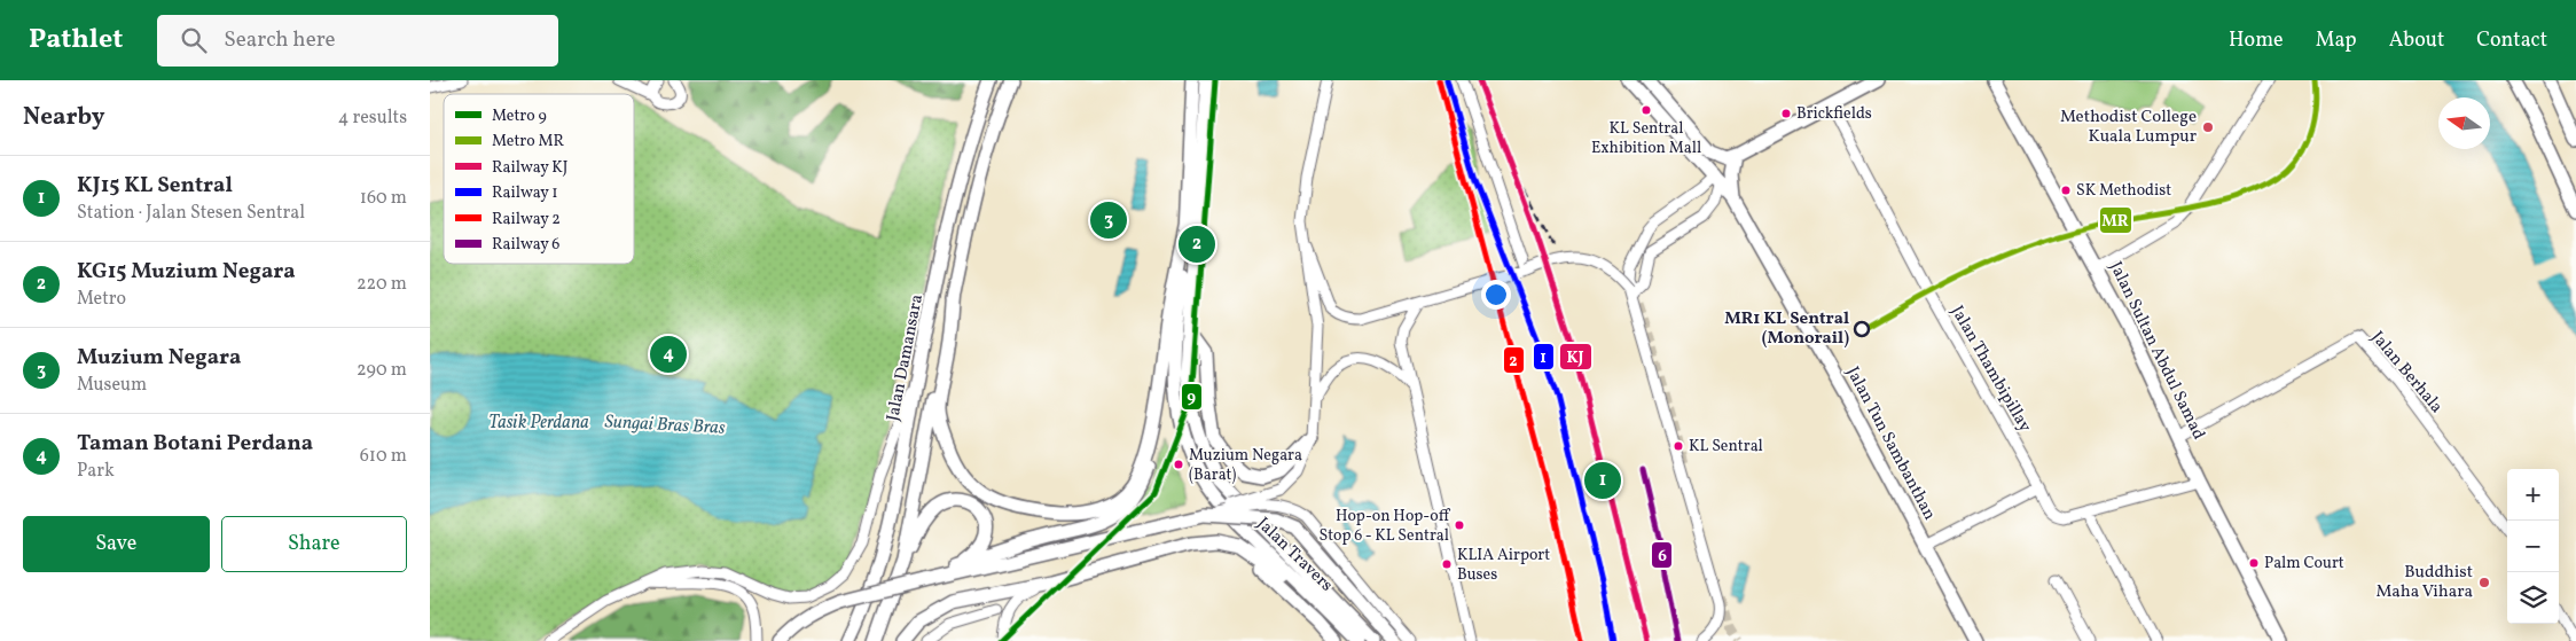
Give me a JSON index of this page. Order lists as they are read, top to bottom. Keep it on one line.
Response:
{"streets":{"main road":["Jalan Sultan Abdul Samad","Jalan Damansara","Jalan Tun Sambanthan","Jalan Travers"],"street":["Jalan Thambipillay","Jalan Berhala"]},"crossings":[["Jalan Sultan Abdul Samad","Jalan Thambipillay"],["Jalan Sultan Abdul Samad","Jalan Berhala"],["Jalan Thambipillay","Jalan Tun Sambanthan"]],"water":["Tasik Perdana","Sungai Bras Bras"],"places":["KL Sentral Exhibition Mall","Brickfields","Methodist College Kuala Lumpur","SK Methodist","MR1 KL Sentral (Monorail)","KL Sentral","Muzium Negara (Barat)","Hop-on Hop-off Stop 6 - KL Sentral","Palm Court","KLIA Airport Buses","Buddhist Maha Vihara"],"lines":["metro line 9","metro line MR","rail line KJ","rail line 1","rail line 2","rail line 6"],"legend":["Metro 9","Metro MR","Railway KJ","Railway 1","Railway 2","Railway 6"],"north":"left","page":{"header":"Pathlet","search":"Search here","nav":["Home","Map","About","Contact"],"heading":["Nearby","4 results"],"list":[{"mark":"1","name":"KJ15 KL Sentral","note":"Station · Jalan Stesen Sentral","value":"160 m"},{"mark":"2","name":"KG15 Muzium Negara","note":"Metro","value":"220 m"},{"mark":"3","name":"Muzium Negara","note":"Museum","value":"290 m"},{"mark":"4","name":"Taman Botani Perdana","note":"Park","value":"610 m"}],"pins":["3","2","4","1"],"map_buttons":["+","−"],"buttons":["Save","Share"]}}
